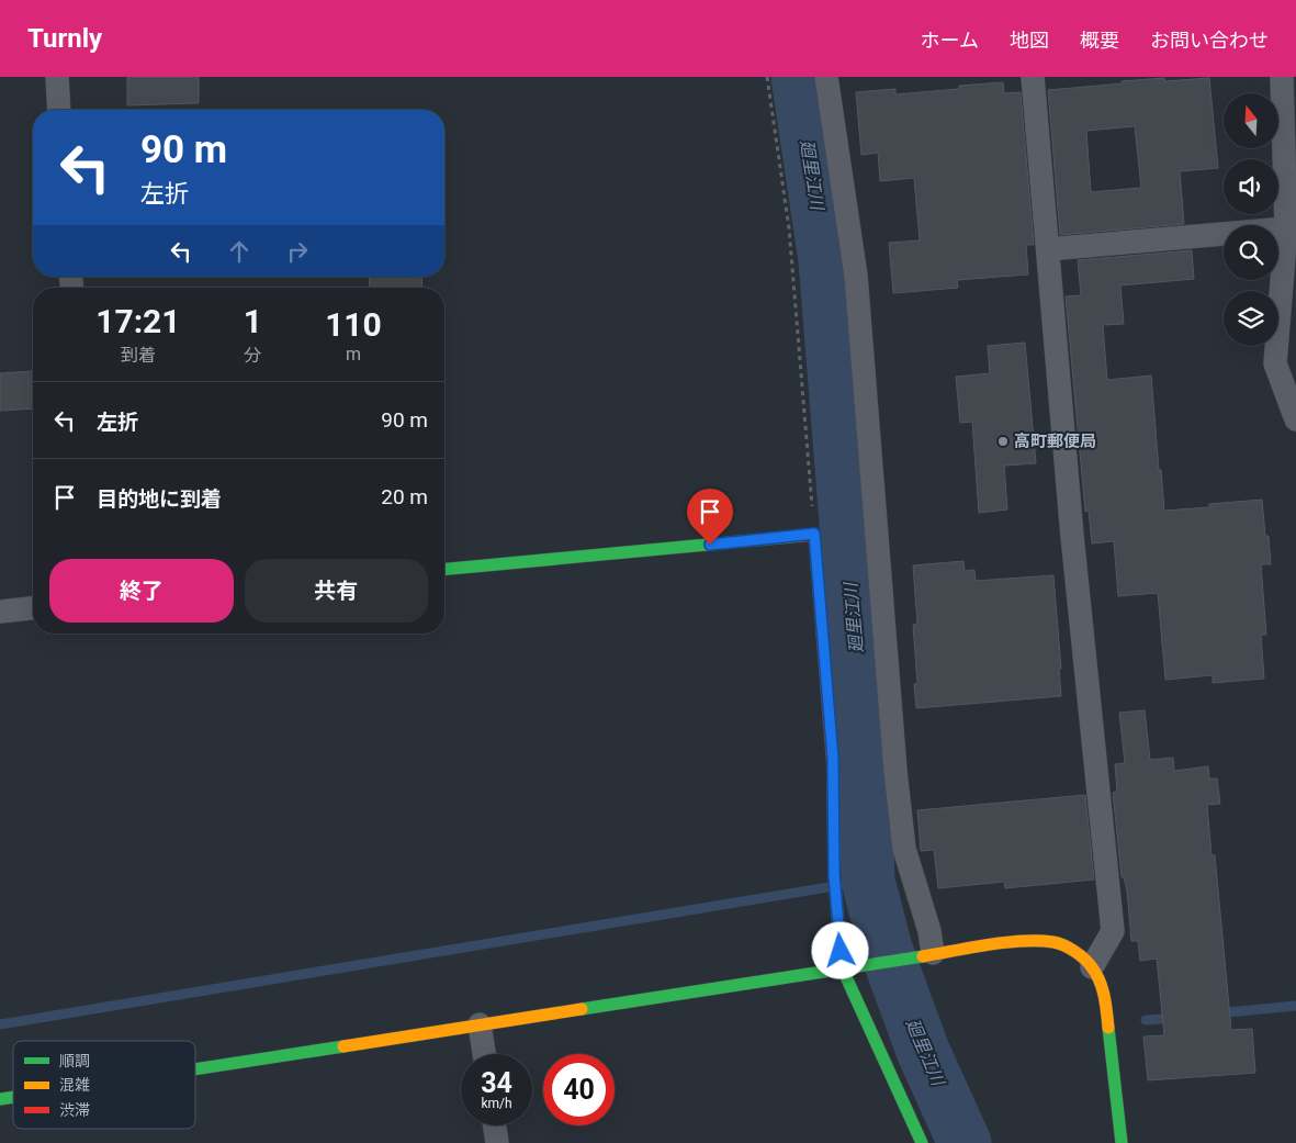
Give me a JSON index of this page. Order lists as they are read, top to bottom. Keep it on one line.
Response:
{"water":["廻里江川"],"places":["高町郵便局"],"legend":["順調","混雑","渋滞"],"north":"top","page":{"header":"Turnly","nav":["ホーム","地図","概要","お問い合わせ"],"turn":["90 m","左折"],"eta":["17:21","到着","1","分","110","m"],"list":[{"name":"左折","value":"90 m"},{"name":"目的地に到着","value":"20 m"}],"buttons":["終了","共有"],"speed":"34 km/h","limit":"40"}}
